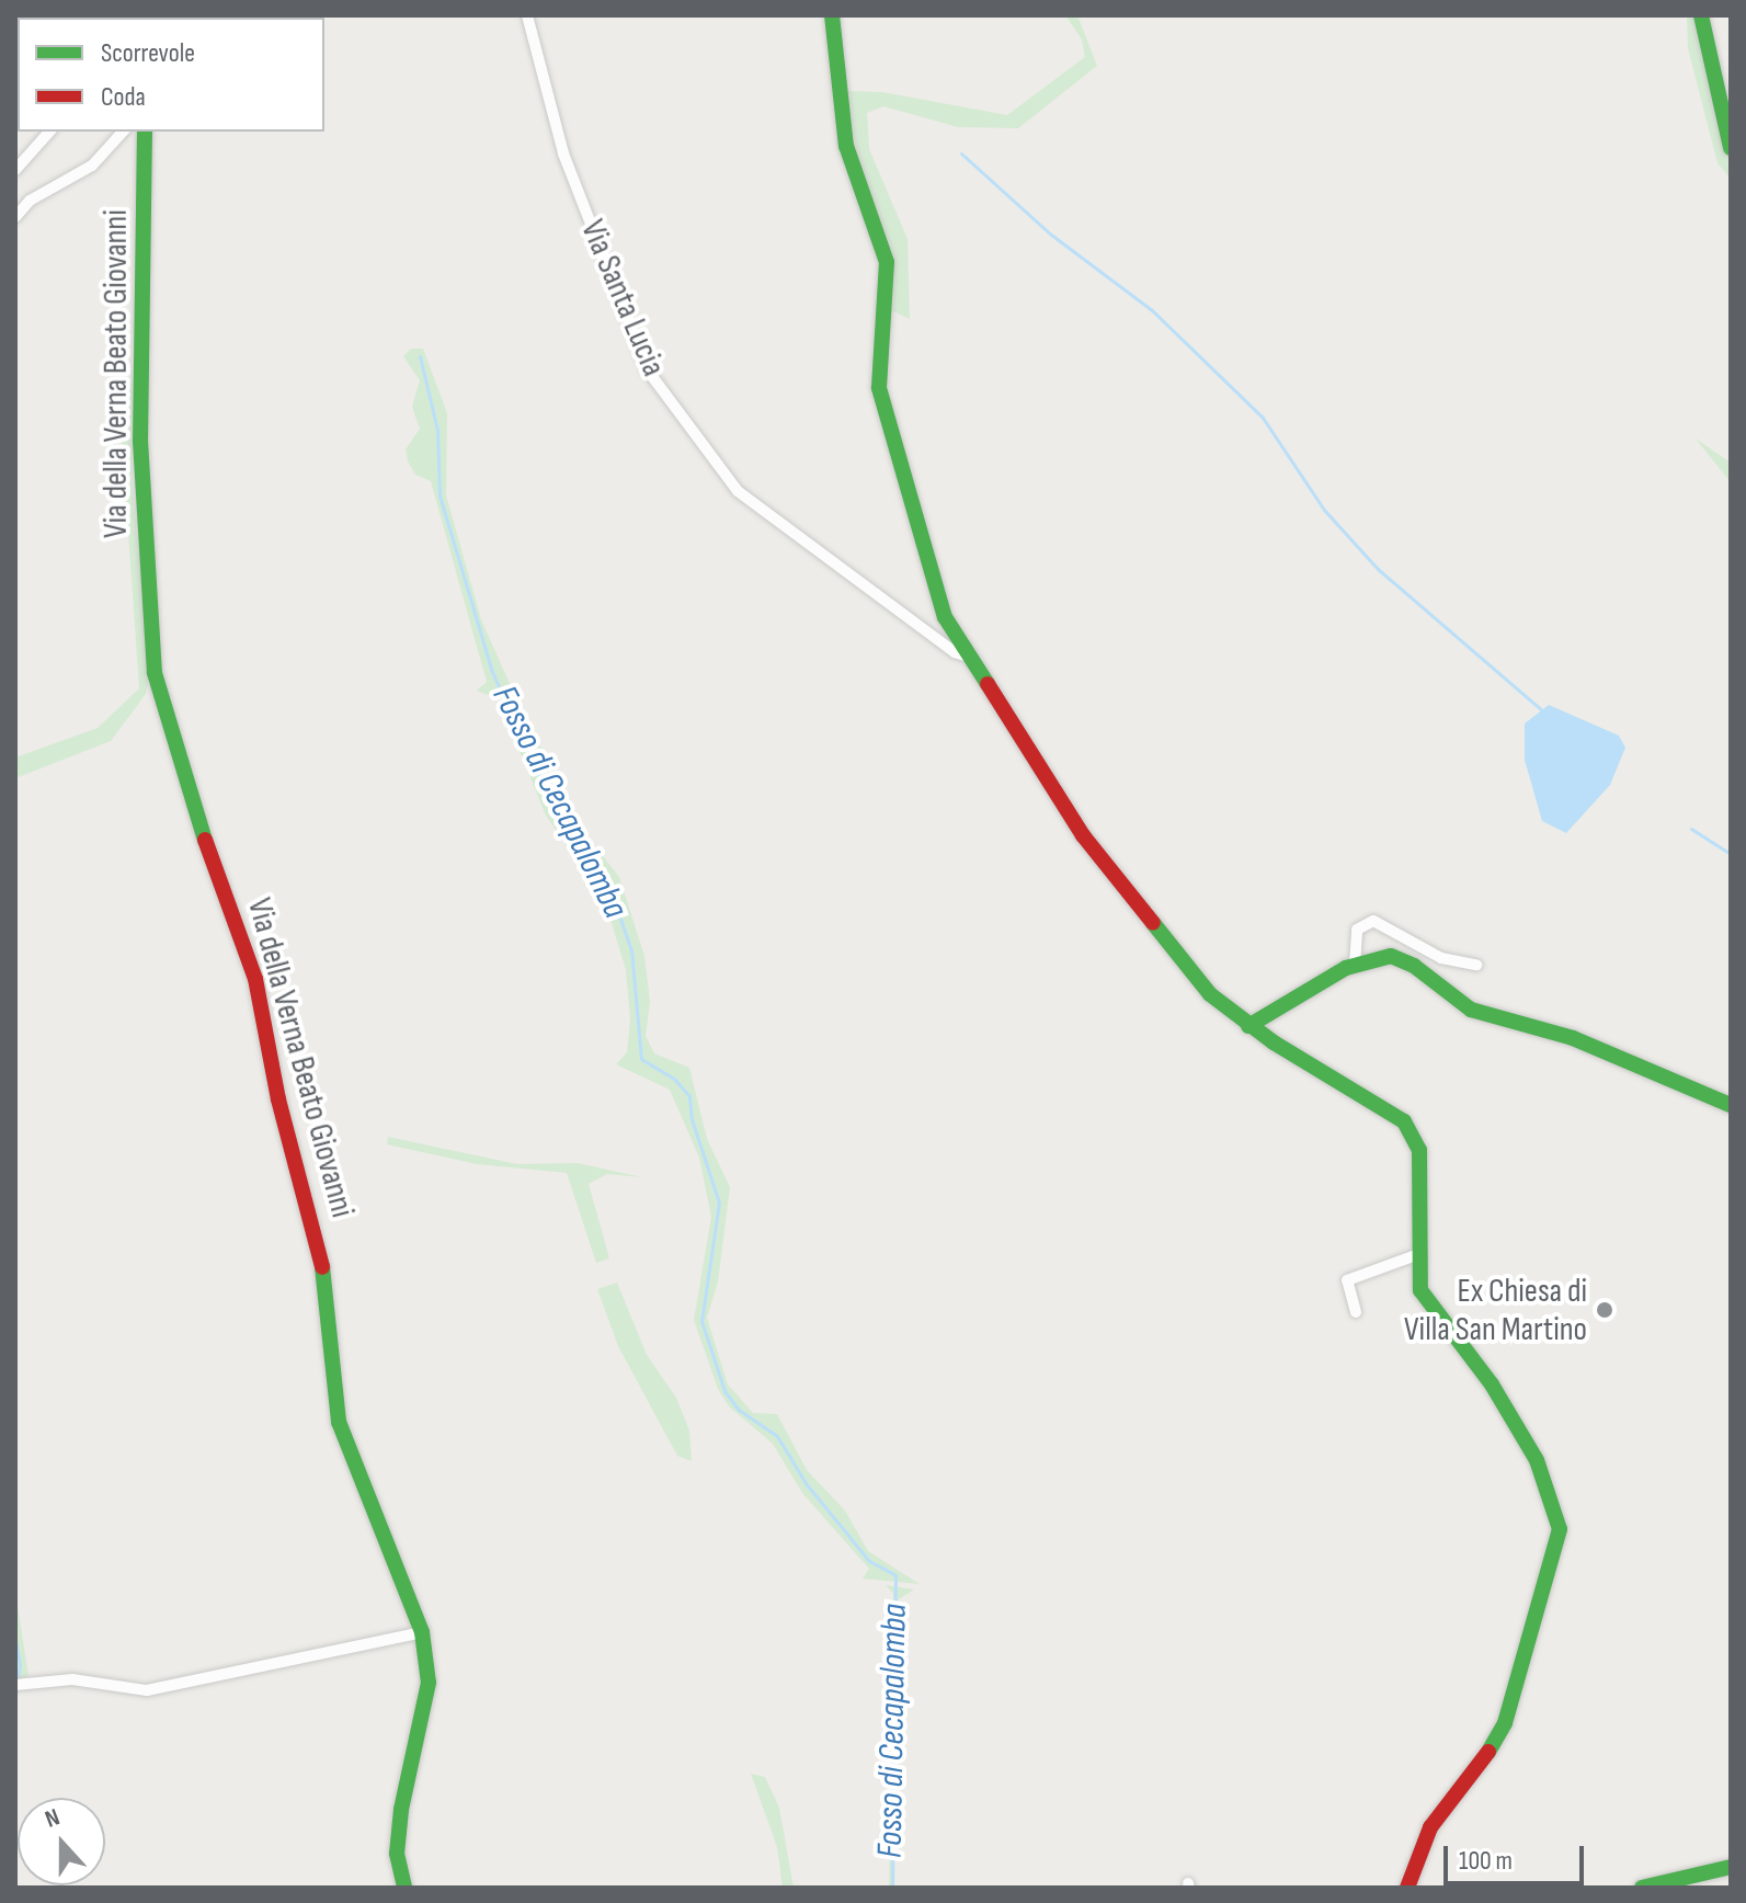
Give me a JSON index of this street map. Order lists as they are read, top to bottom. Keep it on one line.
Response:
{"streets":{"street":["Via Santa Lucia","Via della Verna Beato Giovanni"]},"water":["Fosso di Cecapalomba"],"places":["Ex Chiesa di Villa San Martino"],"legend":["Scorrevole","Coda"],"scale_bar":"100 m","north":"top"}
